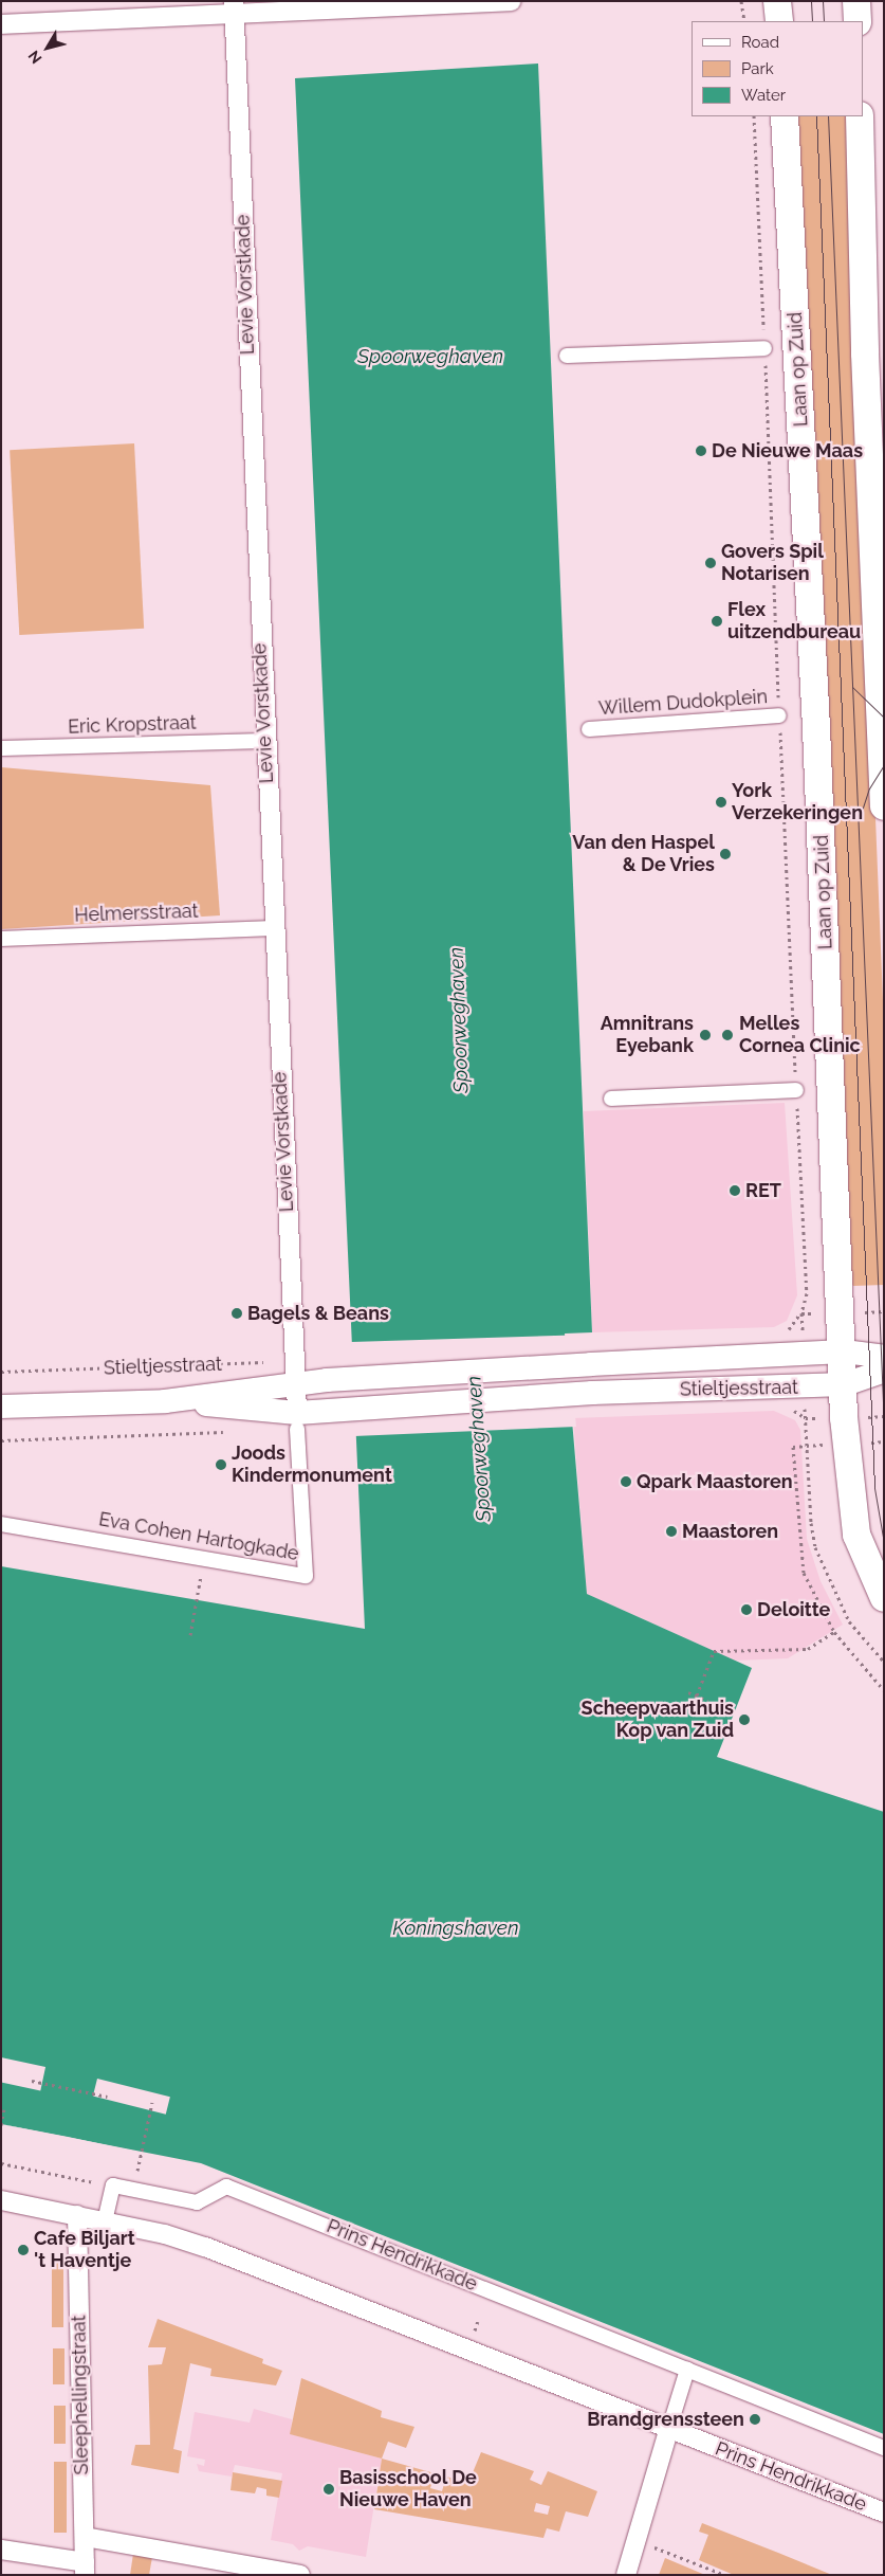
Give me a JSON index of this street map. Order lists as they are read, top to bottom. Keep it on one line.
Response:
{"streets":{"main road":["Laan op Zuid"],"street":["Levie Vorstkade","Willem Dudokplein","Eric Kropstraat","Helmersstraat","Stieltjesstraat","Eva Cohen Hartogkade","Prins Hendrikkade","Sleephellingstraat"]},"crossings":[["Levie Vorstkade","Eric Kropstraat"],["Levie Vorstkade","Helmersstraat"],["Levie Vorstkade","Stieltjesstraat"],["Levie Vorstkade","Eva Cohen Hartogkade"],["Laan op Zuid","Stieltjesstraat"],["Stieltjesstraat","Eva Cohen Hartogkade"],["Prins Hendrikkade","Sleephellingstraat"]],"water":["Spoorweghaven","Koningshaven"],"places":["De Nieuwe Maas","Govers Spil Notarisen","Flex uitzendbureau","York Verzekeringen","Van den Haspel & De Vries","Amnitrans Eyebank","Melles Cornea Clinic","RET","Bagels & Beans","Joods Kindermonument","Qpark Maastoren","Maastoren","Deloitte","Scheepvaarthuis Kop van Zuid","Cafe Biljart 't Haventje","Brandgrenssteen","Basisschool De Nieuwe Haven"],"legend":["Road","Park","Water"],"north":"bottom left"}
